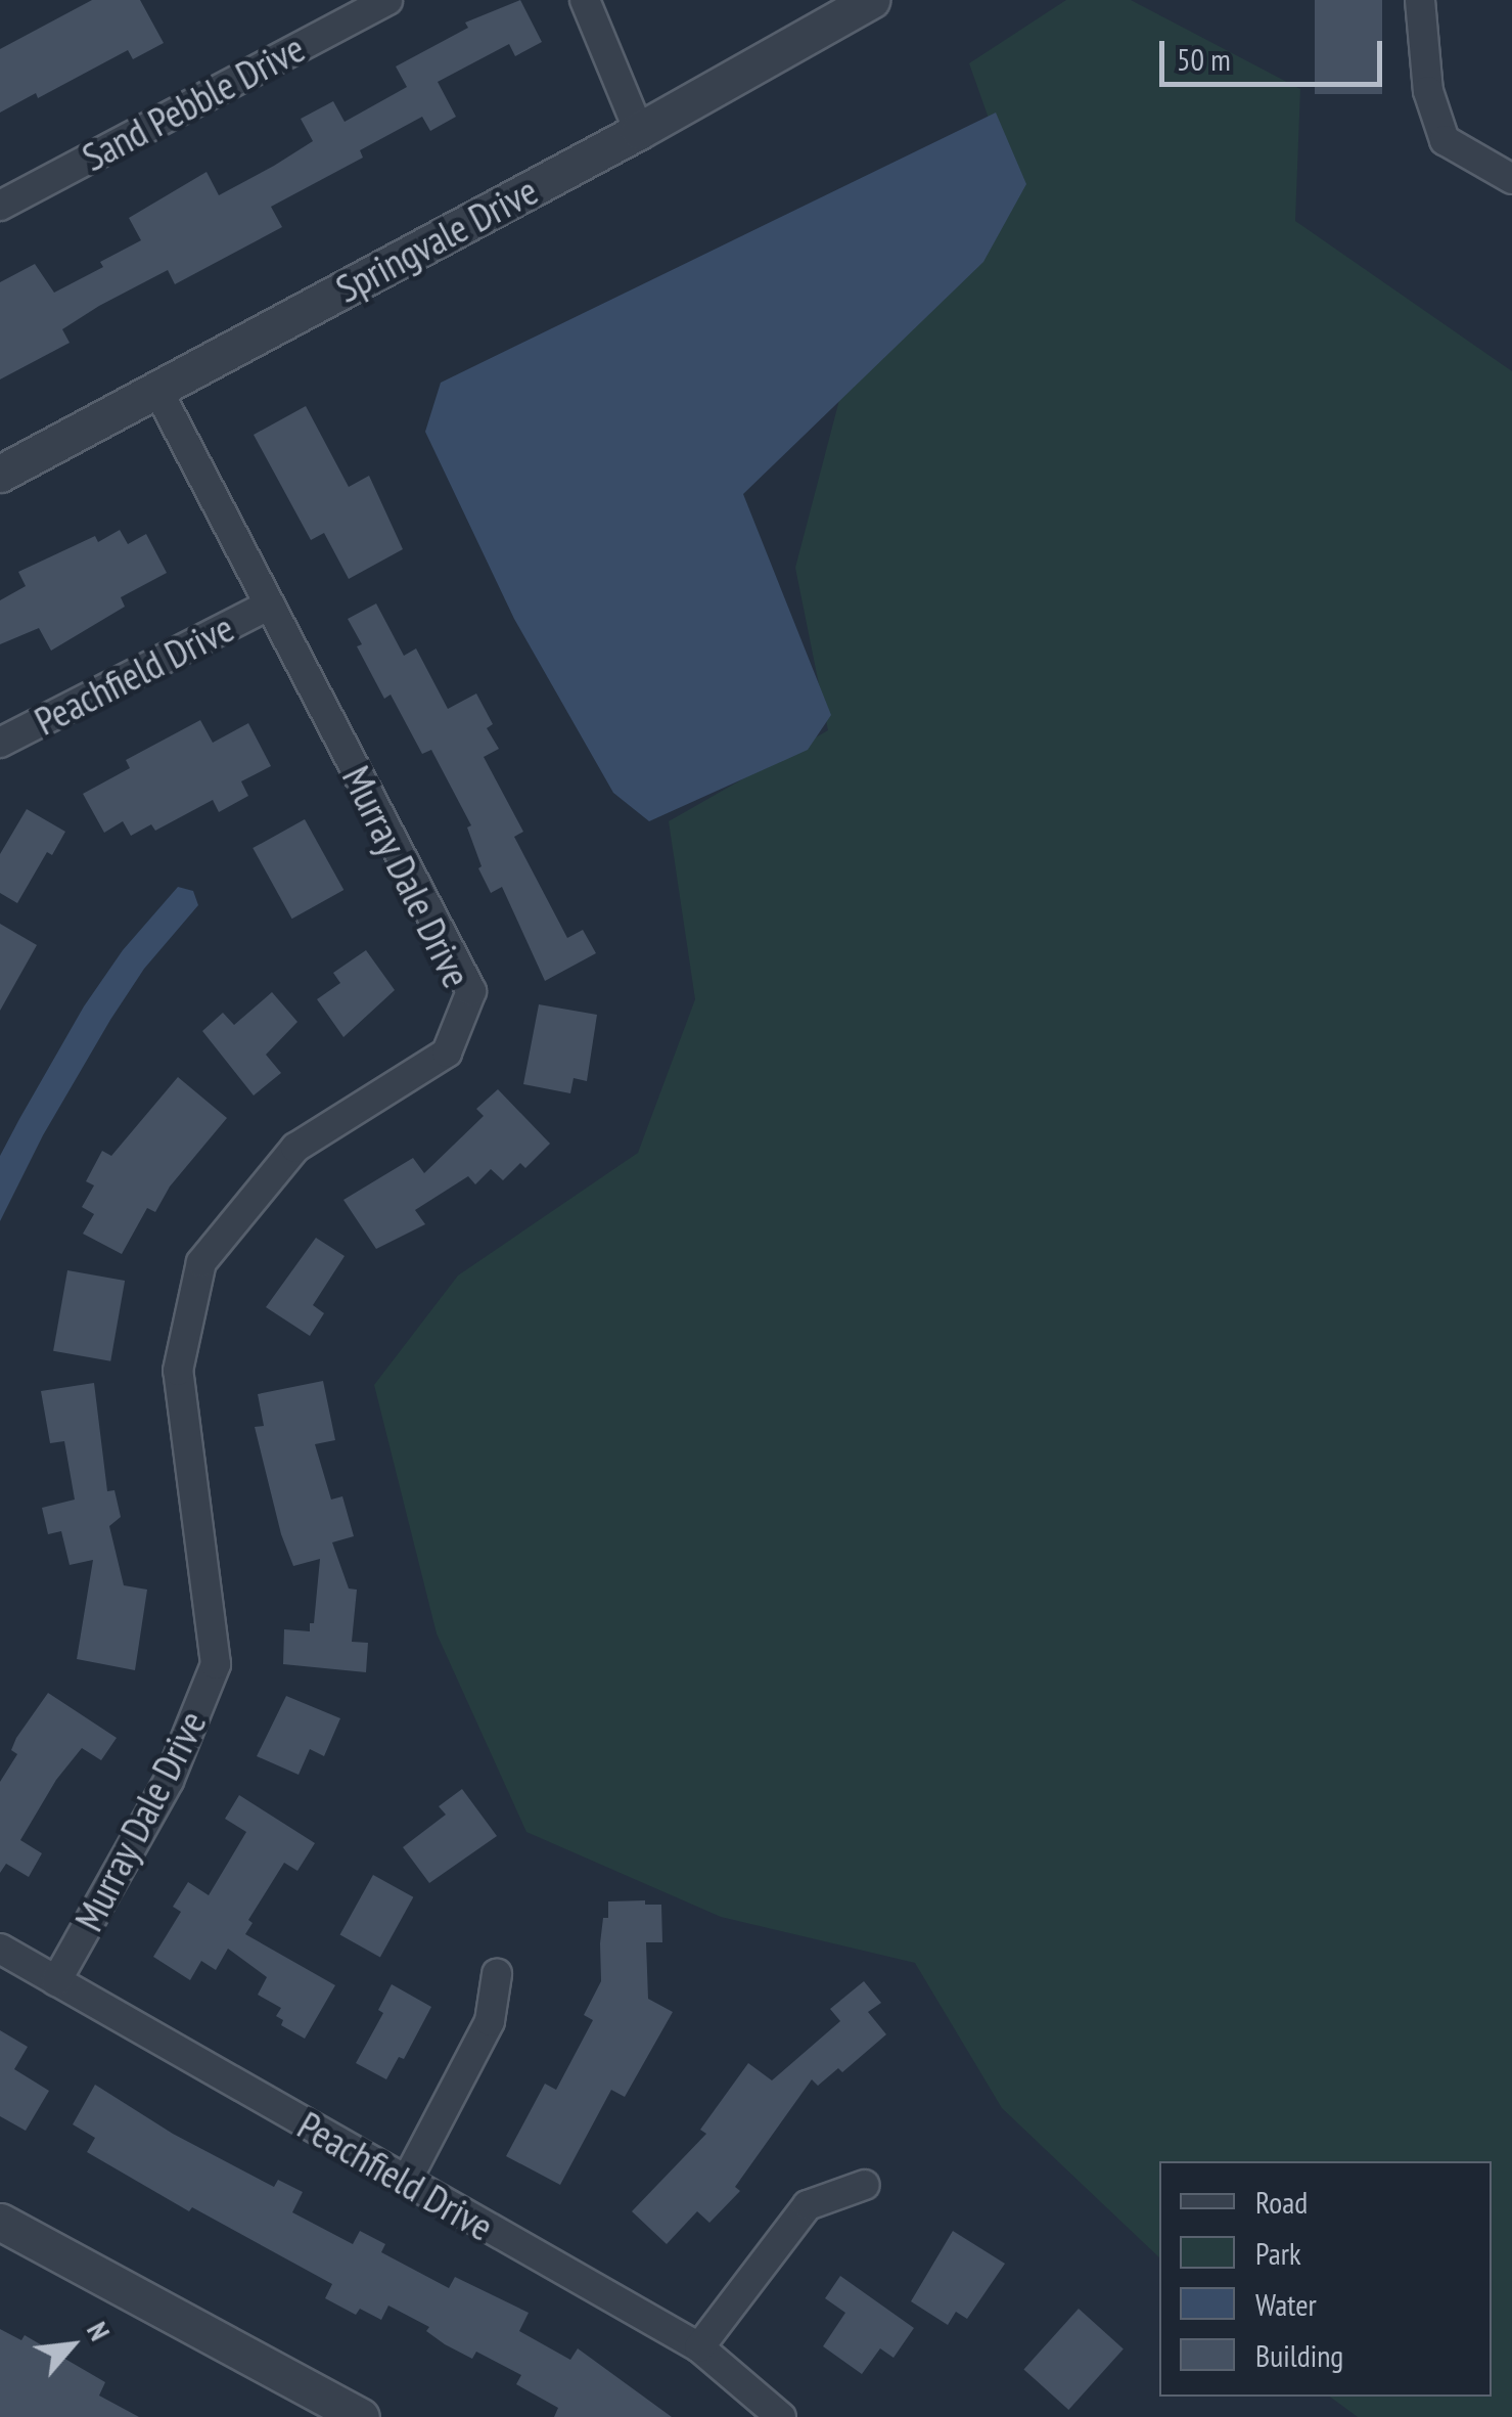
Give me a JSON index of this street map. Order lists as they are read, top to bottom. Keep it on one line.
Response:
{"streets":{"street":["Sand Pebble Drive","Springvale Drive","Peachfield Drive","Murray Dale Drive"]},"crossings":[["Springvale Drive","Murray Dale Drive"],["Peachfield Drive","Murray Dale Drive"]],"legend":["Road","Park","Water","Building"],"scale_bar":"50 m","north":"top right"}
